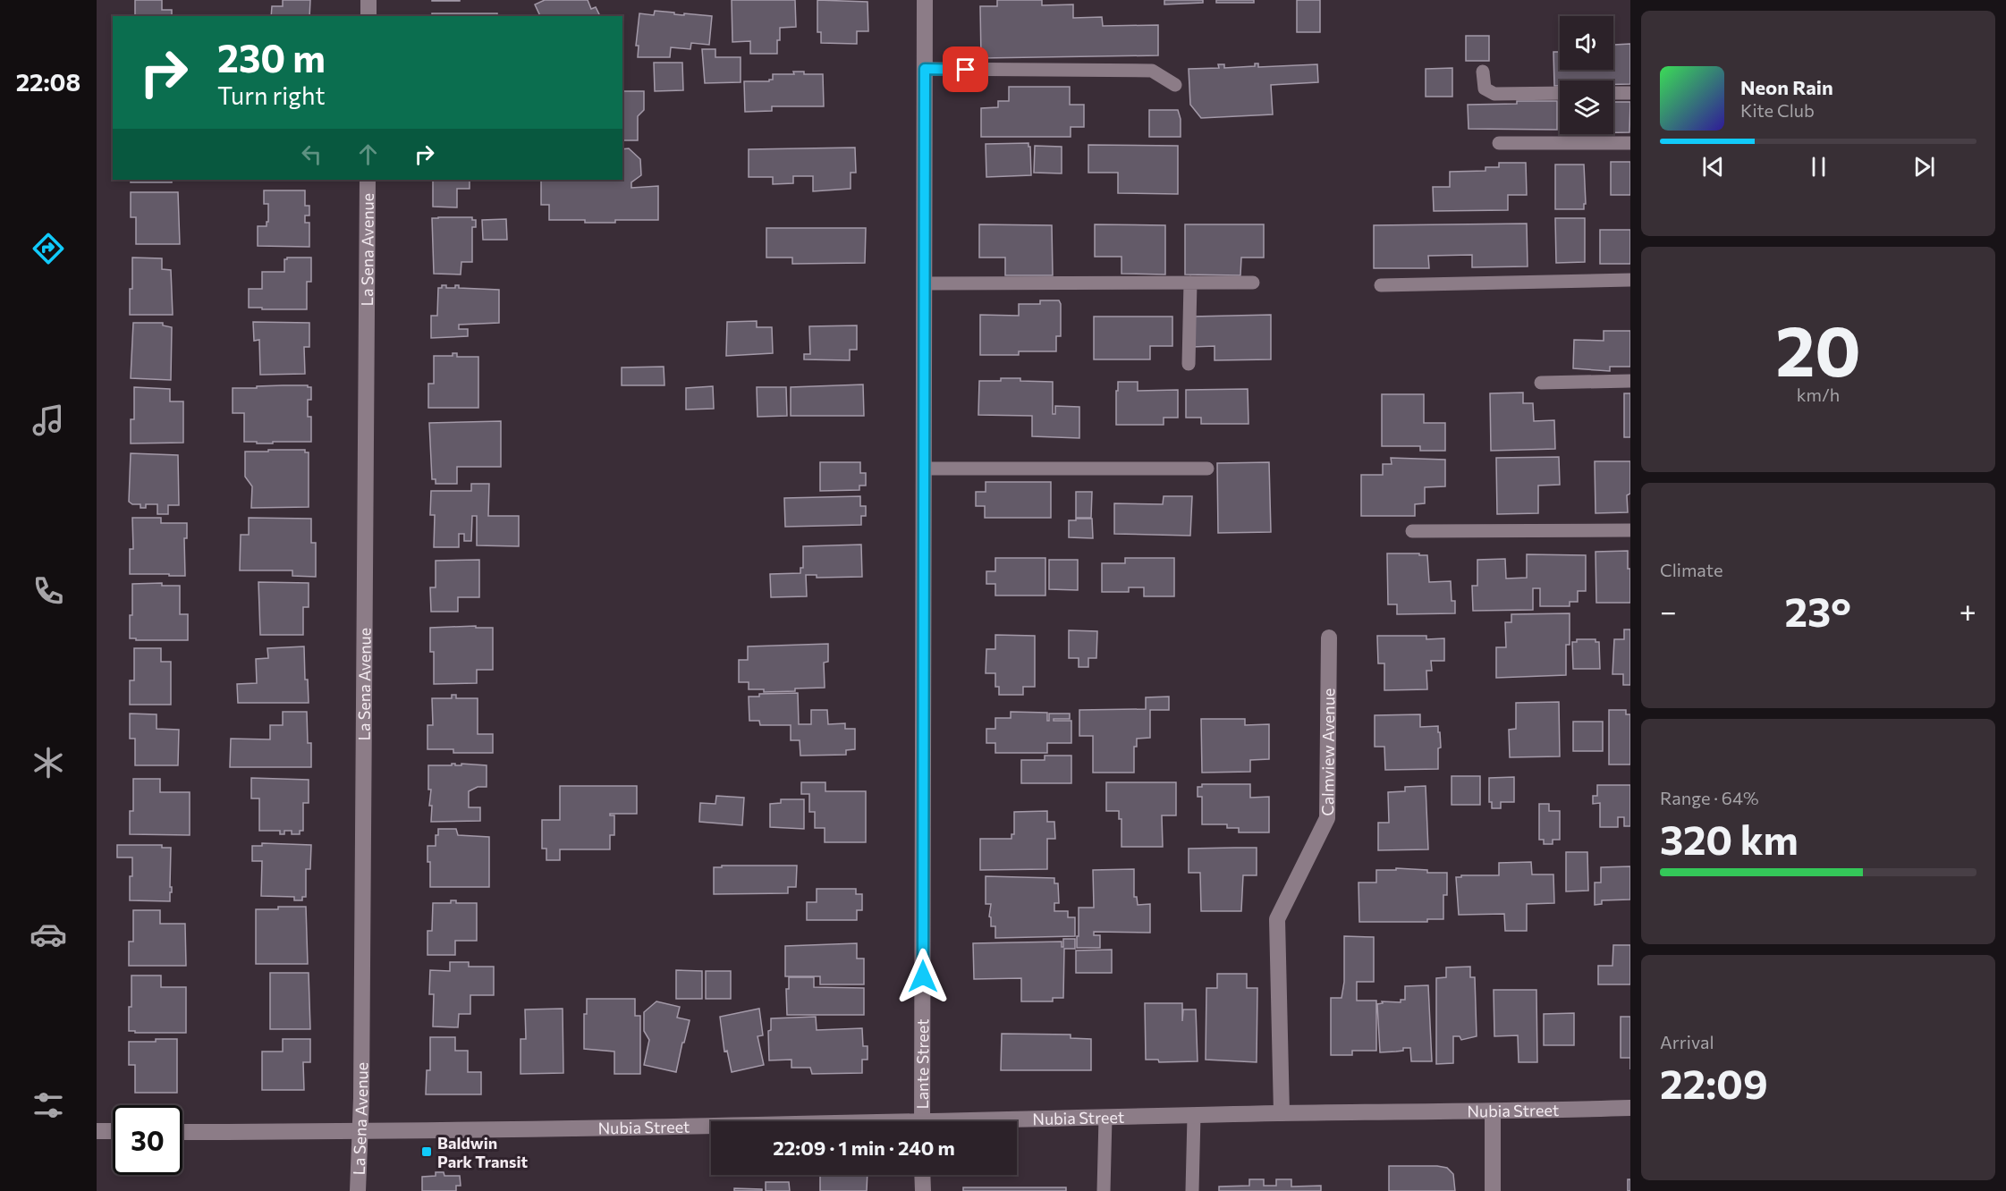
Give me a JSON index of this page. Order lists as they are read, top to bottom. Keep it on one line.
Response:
{"streets":{"street":["La Sena Avenue","Calmview Avenue","Lante Street","Nubia Street"]},"crossings":[["La Sena Avenue","Nubia Street"],["Calmview Avenue","Nubia Street"]],"places":{"transit":["Baldwin Park Transit"]},"page":{"tabs":"22:08","turn":["230 m","Turn right"],"song":["Neon Rain","Kite Club"],"tile":[["20","km/h"],"Climate",["Range · 64%","320 km"],["Arrival","22:09"]],"heat":["−","23°","+"],"limit":"30","trip":"22:09 · 1 min · 240 m"}}
